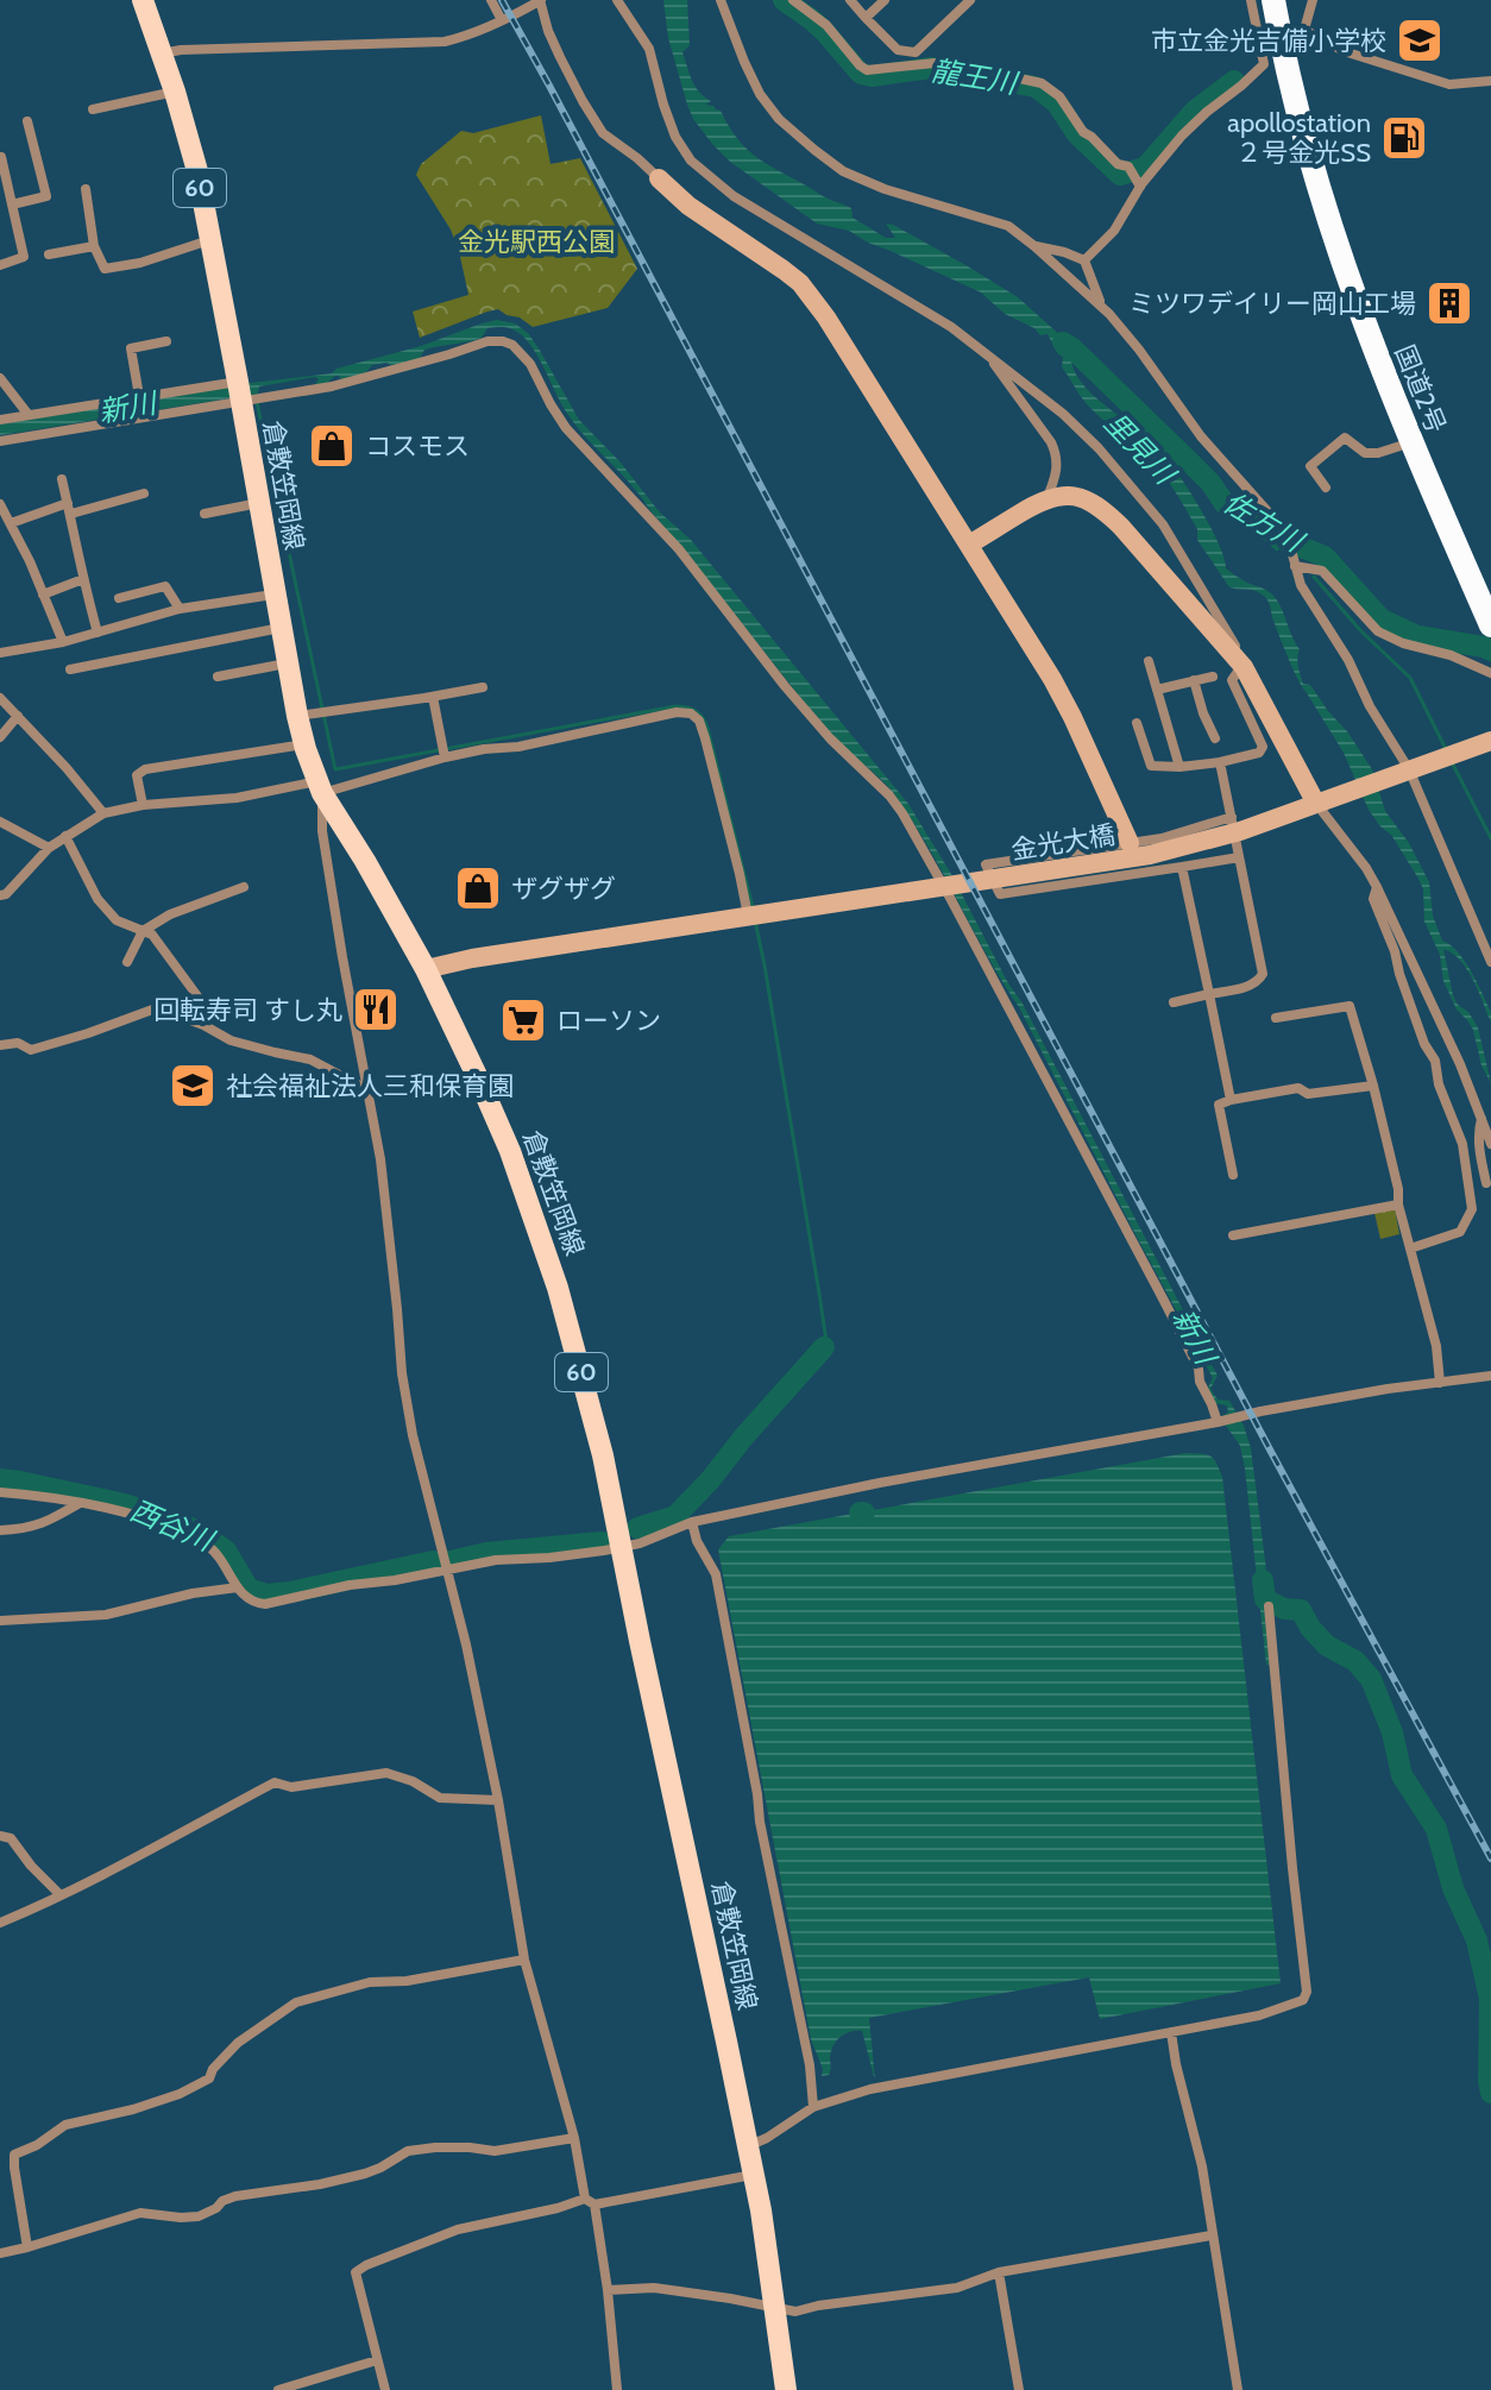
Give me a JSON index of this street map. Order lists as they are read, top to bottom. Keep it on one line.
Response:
{"streets":{"highway":["国道2号"],"main road":["60","倉敷笠岡線"],"street":["金光大橋"]},"crossings":[["倉敷笠岡線","金光大橋"]],"water":["龍王川","新川","里見川","佐方川","西谷川"],"parks":["金光駅西公園"],"places":{"school or university":["市立金光吉備小学校","社会福祉法人三和保育園"],"fuel station":["apollostation ２号金光SS"],"building":["ミツワデイリー岡山工場"],"shop":["コスモス","ザグザグ"],"restaurant":["回転寿司 すし丸"],"supermarket":["ローソン"]}}
